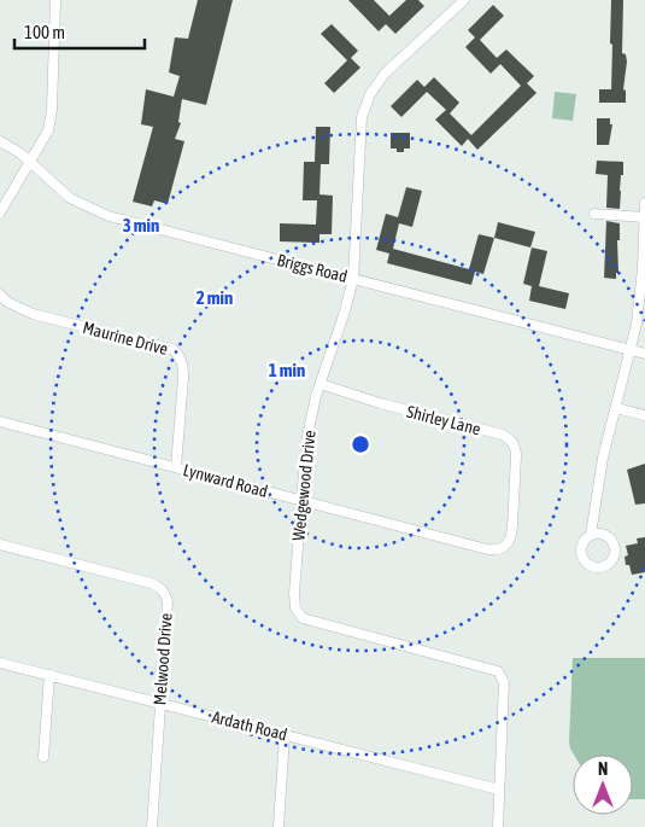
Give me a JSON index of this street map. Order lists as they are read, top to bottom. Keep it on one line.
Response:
{"streets":{"street":["Briggs Road","Maurine Drive","Shirley Lane","Lynward Road","Wedgewood Drive","Melwood Drive","Ardath Road"]},"crossings":[["Briggs Road","Wedgewood Drive"],["Maurine Drive","Lynward Road"],["Shirley Lane","Lynward Road"],["Shirley Lane","Wedgewood Drive"],["Lynward Road","Wedgewood Drive"],["Wedgewood Drive","Ardath Road"],["Melwood Drive","Ardath Road"]],"scale_bar":"100 m","north":"top","rings":["3 min","2 min","1 min"]}
